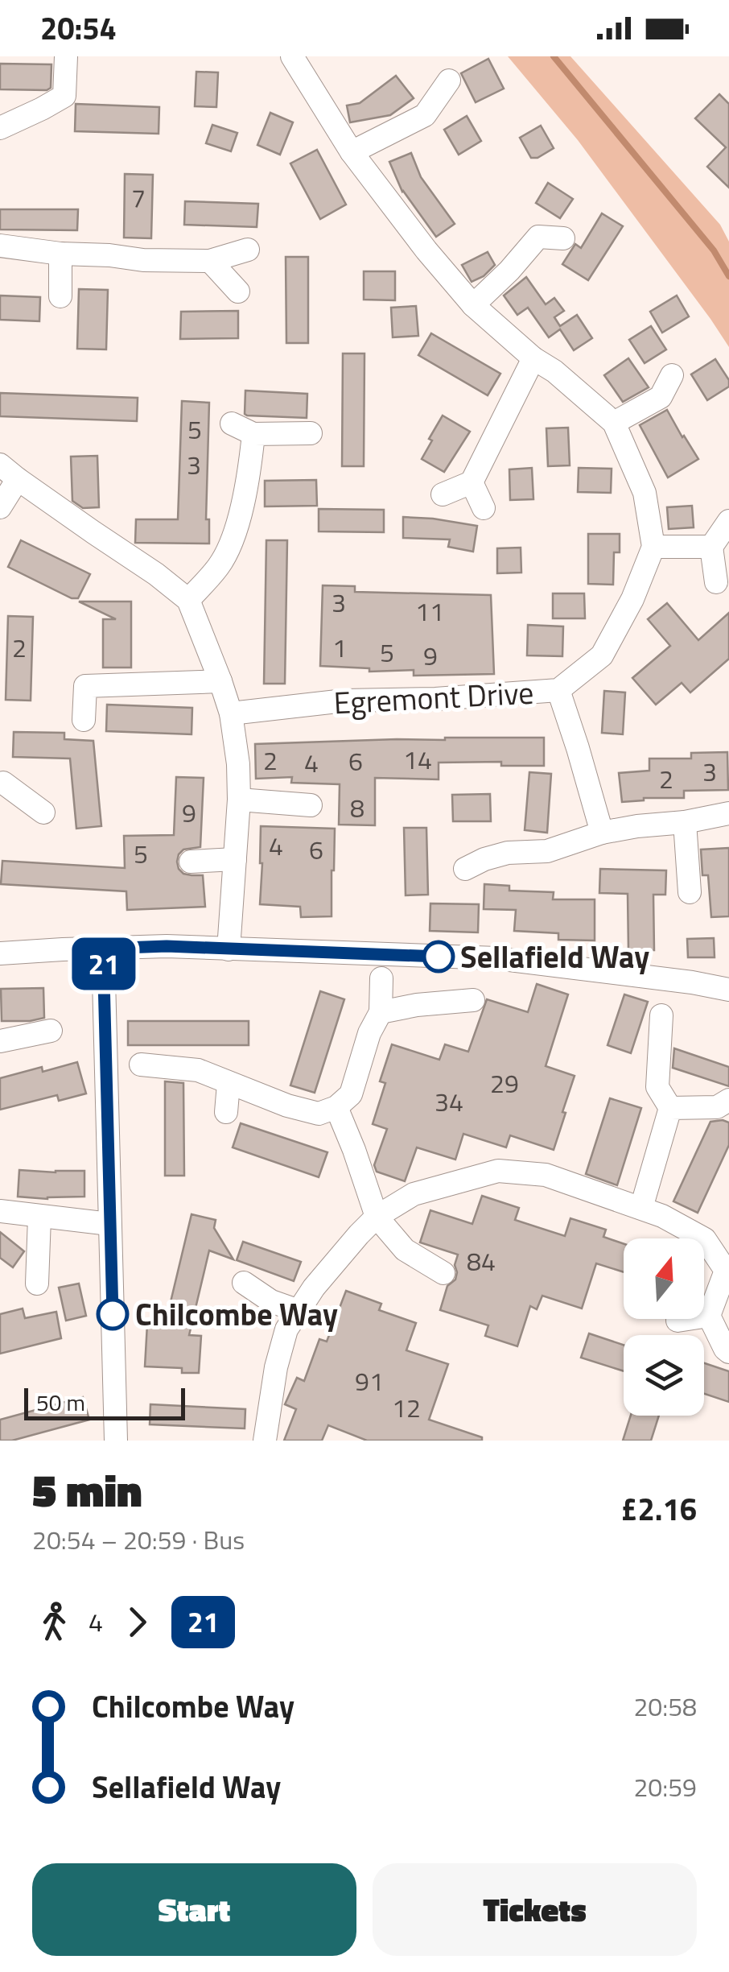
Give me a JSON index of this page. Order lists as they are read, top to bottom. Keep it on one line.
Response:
{"streets":{"street":["Egremont Drive"]},"places":["Sellafield Way","Chilcombe Way"],"lines":["bus line 21"],"house_numbers":["7","5","3","3","11","2","1","5","9","14","2","6","4","3","2","8","9","4","6","5","29","34","84","91","12"],"scale_bar":"50 m","north":"top","page":{"status":"20:54","on_map":"21","scale":"50 m","heading":["5 min","20:54 – 20:59 · Bus","£2.16"],"legs":["4","21"],"list":[{"name":"Chilcombe Way","value":"20:58"},{"name":"Sellafield Way","value":"20:59"}],"buttons":["Start","Tickets"]}}
